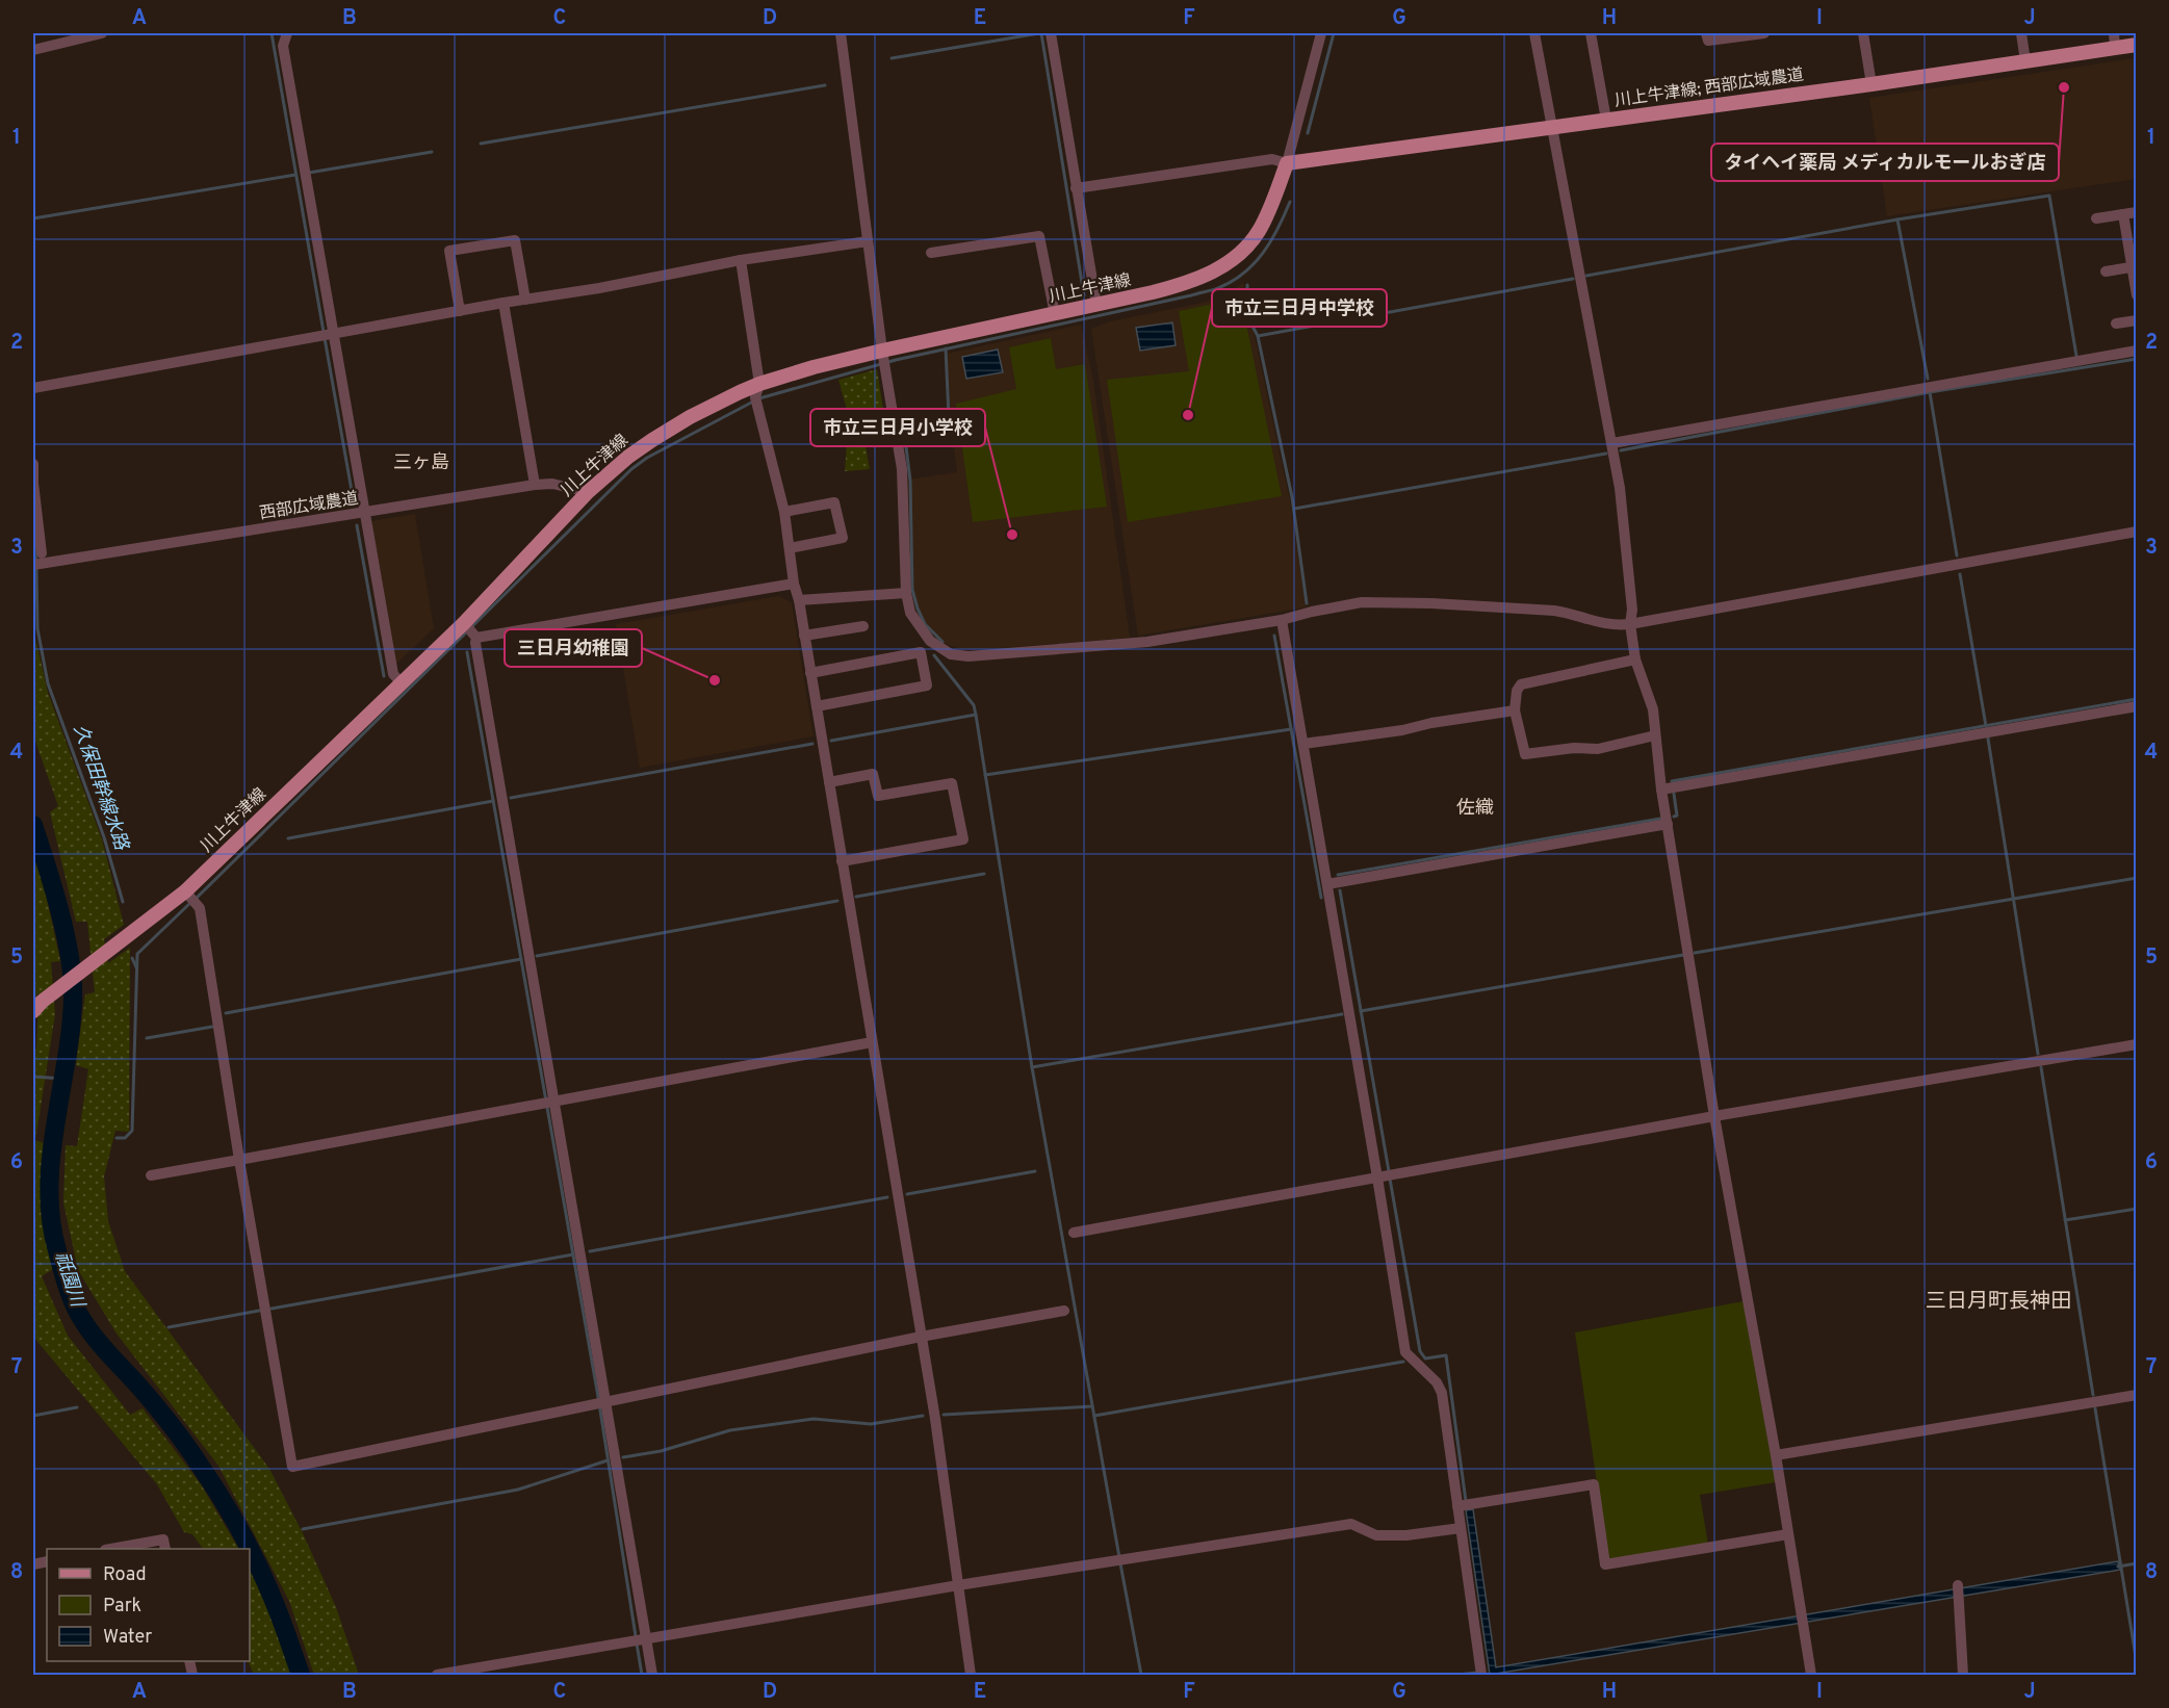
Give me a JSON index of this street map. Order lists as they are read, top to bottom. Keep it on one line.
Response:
{"streets":{"main road":["川上牛津線; 西部広域農道","川上牛津線"],"street":["西部広域農道"]},"crossings":[["川上牛津線; 西部広域農道","川上牛津線"],["川上牛津線","西部広域農道"]],"districts":["三ヶ島","佐織","三日月町長神田"],"water":["久保田幹線水路","祇園川"],"places":["タイヘイ薬局 メディカルモールおぎ店","市立三日月中学校","市立三日月小学校","三日月幼稚園"],"legend":["Road","Park","Water"],"grid":{"columns":["A","B","C","D","E","F","G","H","I","J"],"rows":["1","2","3","4","5","6","7","8"]}}
